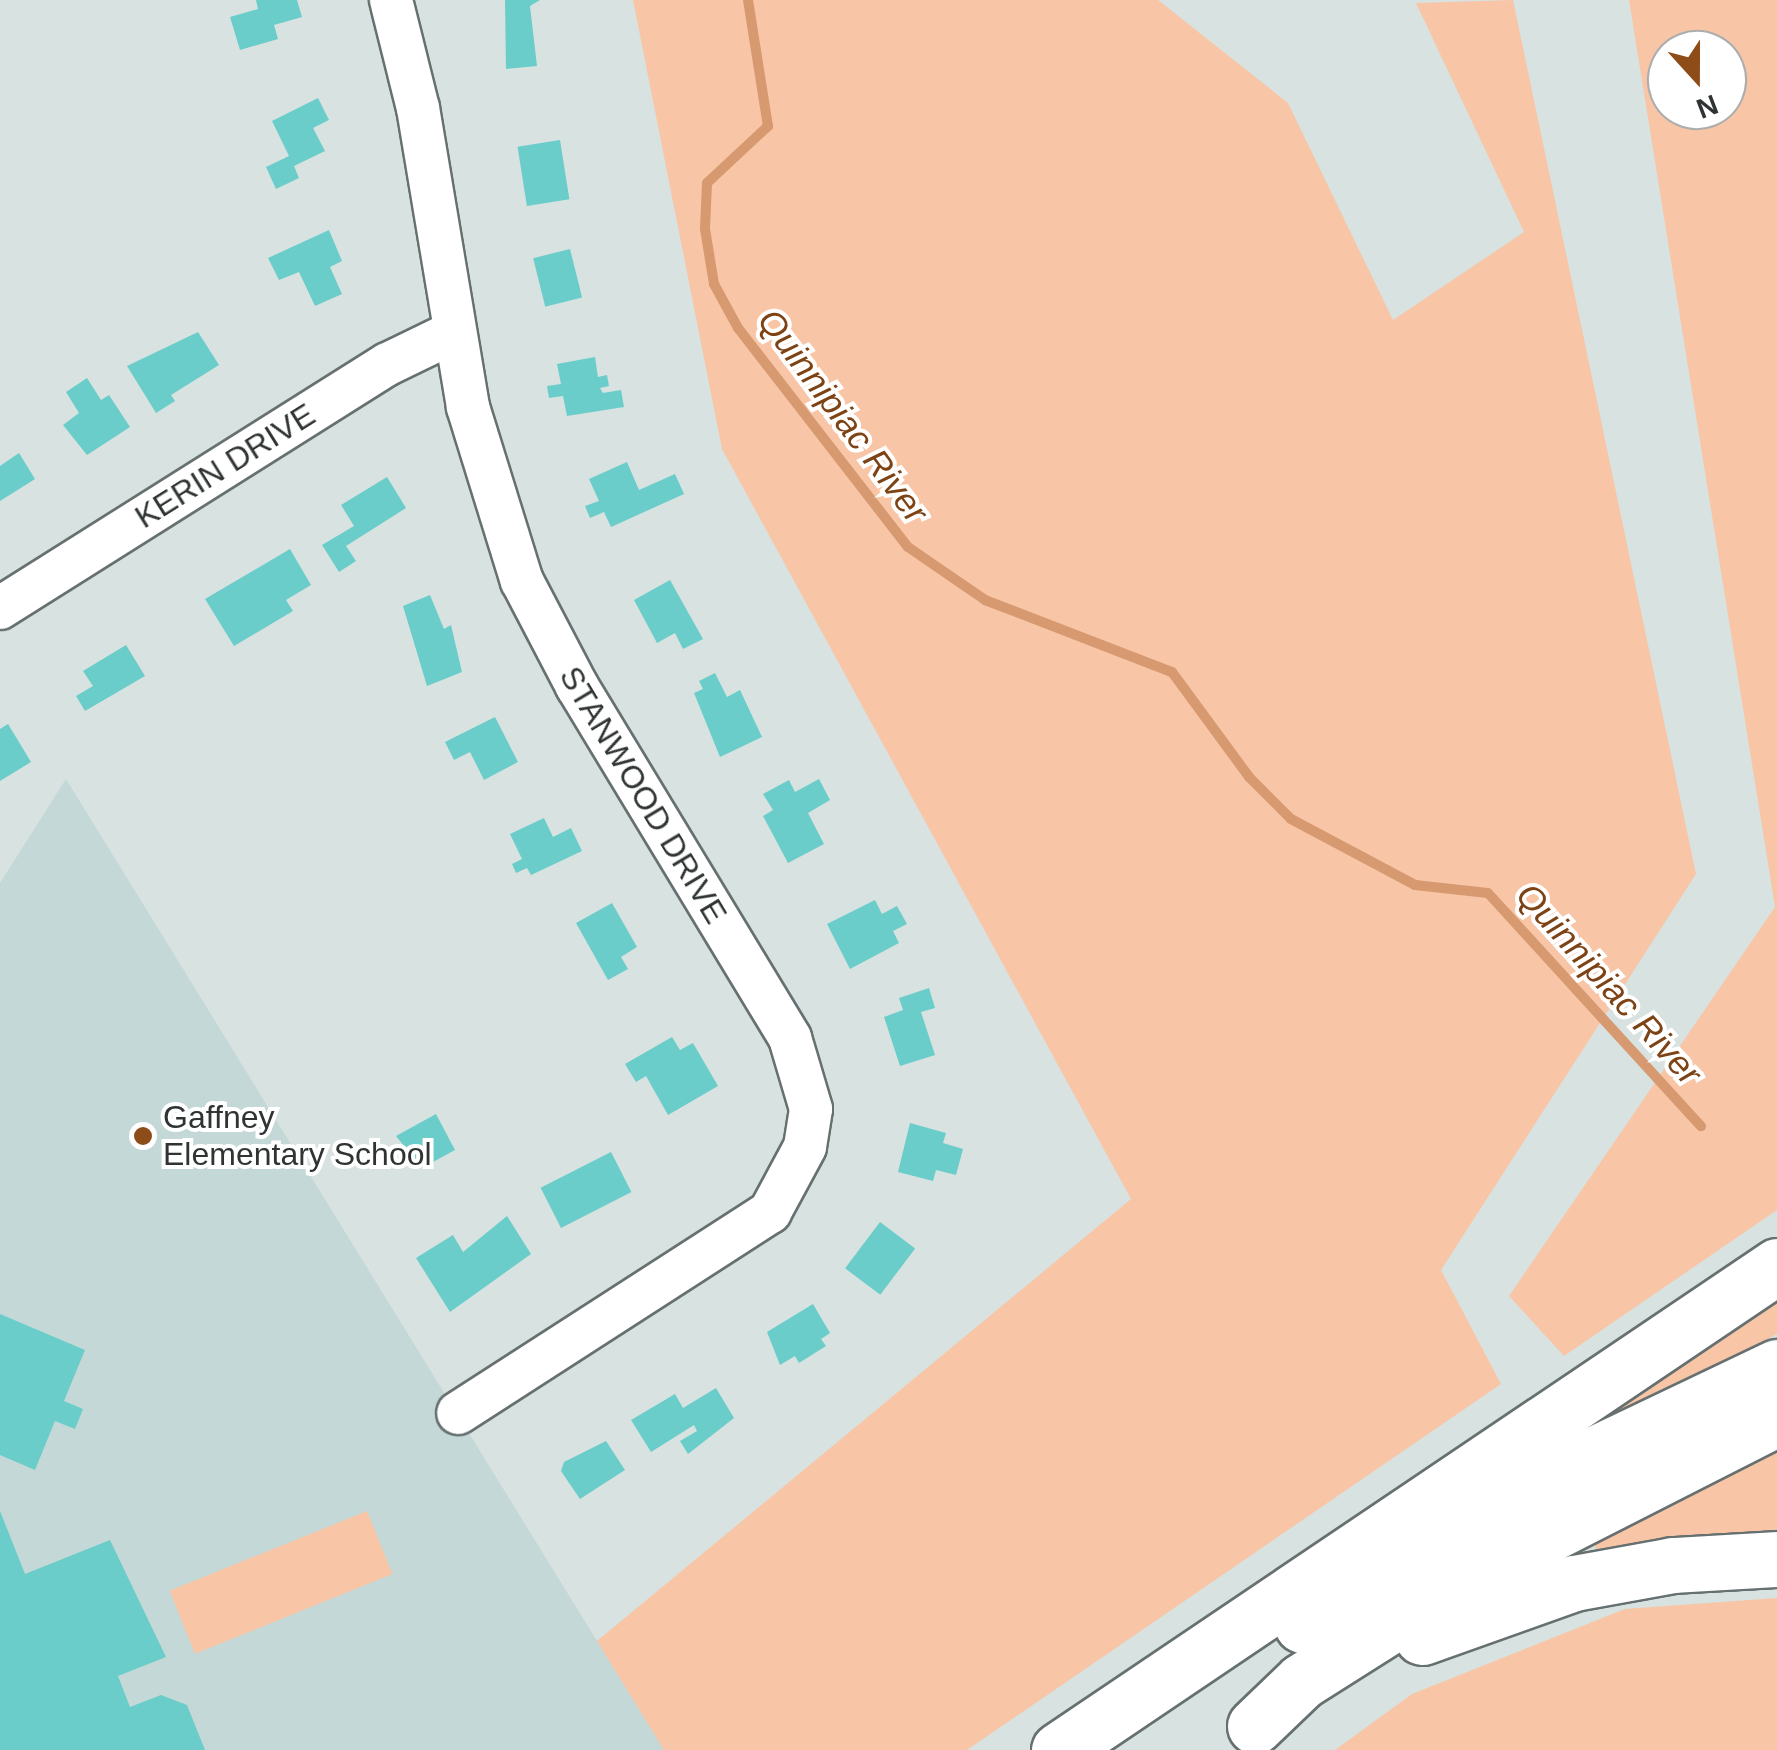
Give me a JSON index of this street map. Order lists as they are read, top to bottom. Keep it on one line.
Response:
{"streets":{"street":["KERIN DRIVE","STANWOOD DRIVE"]},"crossings":[["KERIN DRIVE","STANWOOD DRIVE"]],"water":["Quinnipiac River"],"places":["Gaffney Elementary School"],"north":"bottom"}
